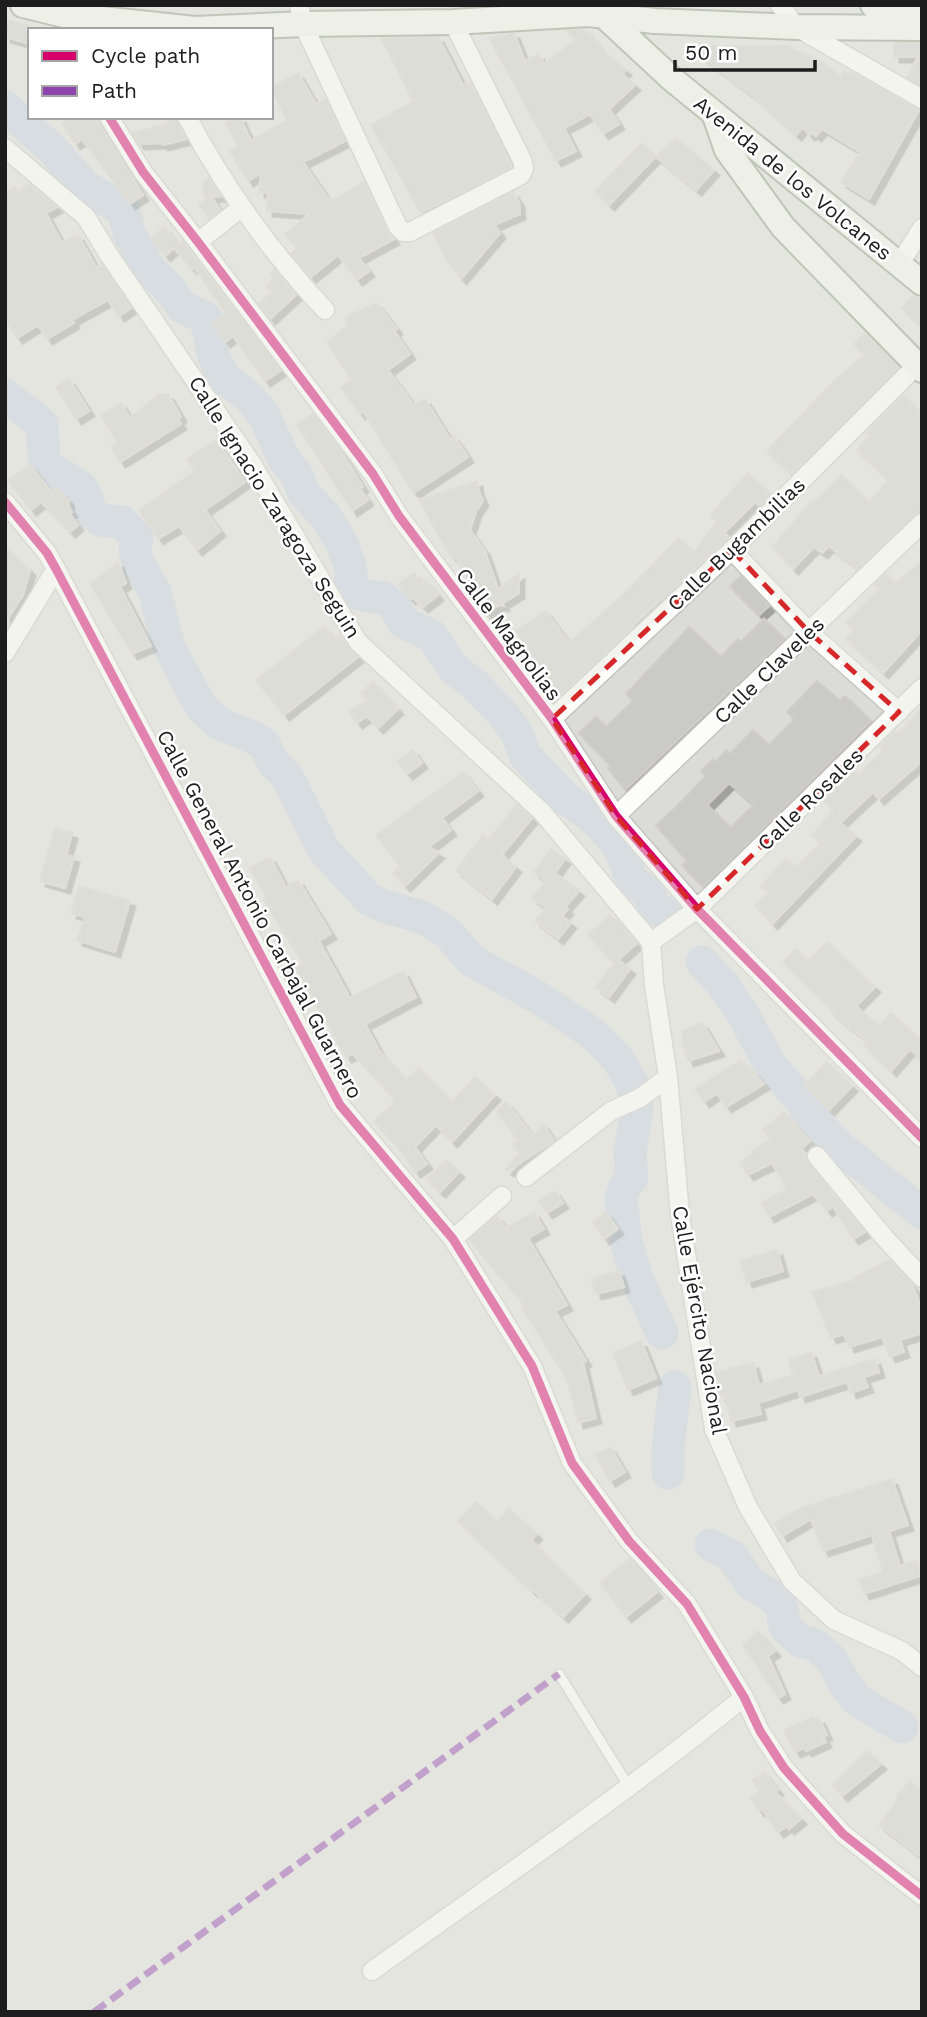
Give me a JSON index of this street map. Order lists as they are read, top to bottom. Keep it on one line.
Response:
{"streets":{"street":["Avenida de los Volcanes","Calle Ignacio Zaragoza Seguin","Calle Bugambilias","Calle Magnolias","Calle Claveles","Calle Rosales","Calle General Antonio Carbajal Guarnero","Calle Ejército Nacional"]},"crossings":[["Calle Ignacio Zaragoza Seguin","Calle Ejército Nacional"],["Calle Bugambilias","Calle Magnolias"],["Calle Magnolias","Calle Claveles"],["Calle Magnolias","Calle Rosales"]],"legend":["Cycle path","Path"],"scale_bar":"50 m"}
